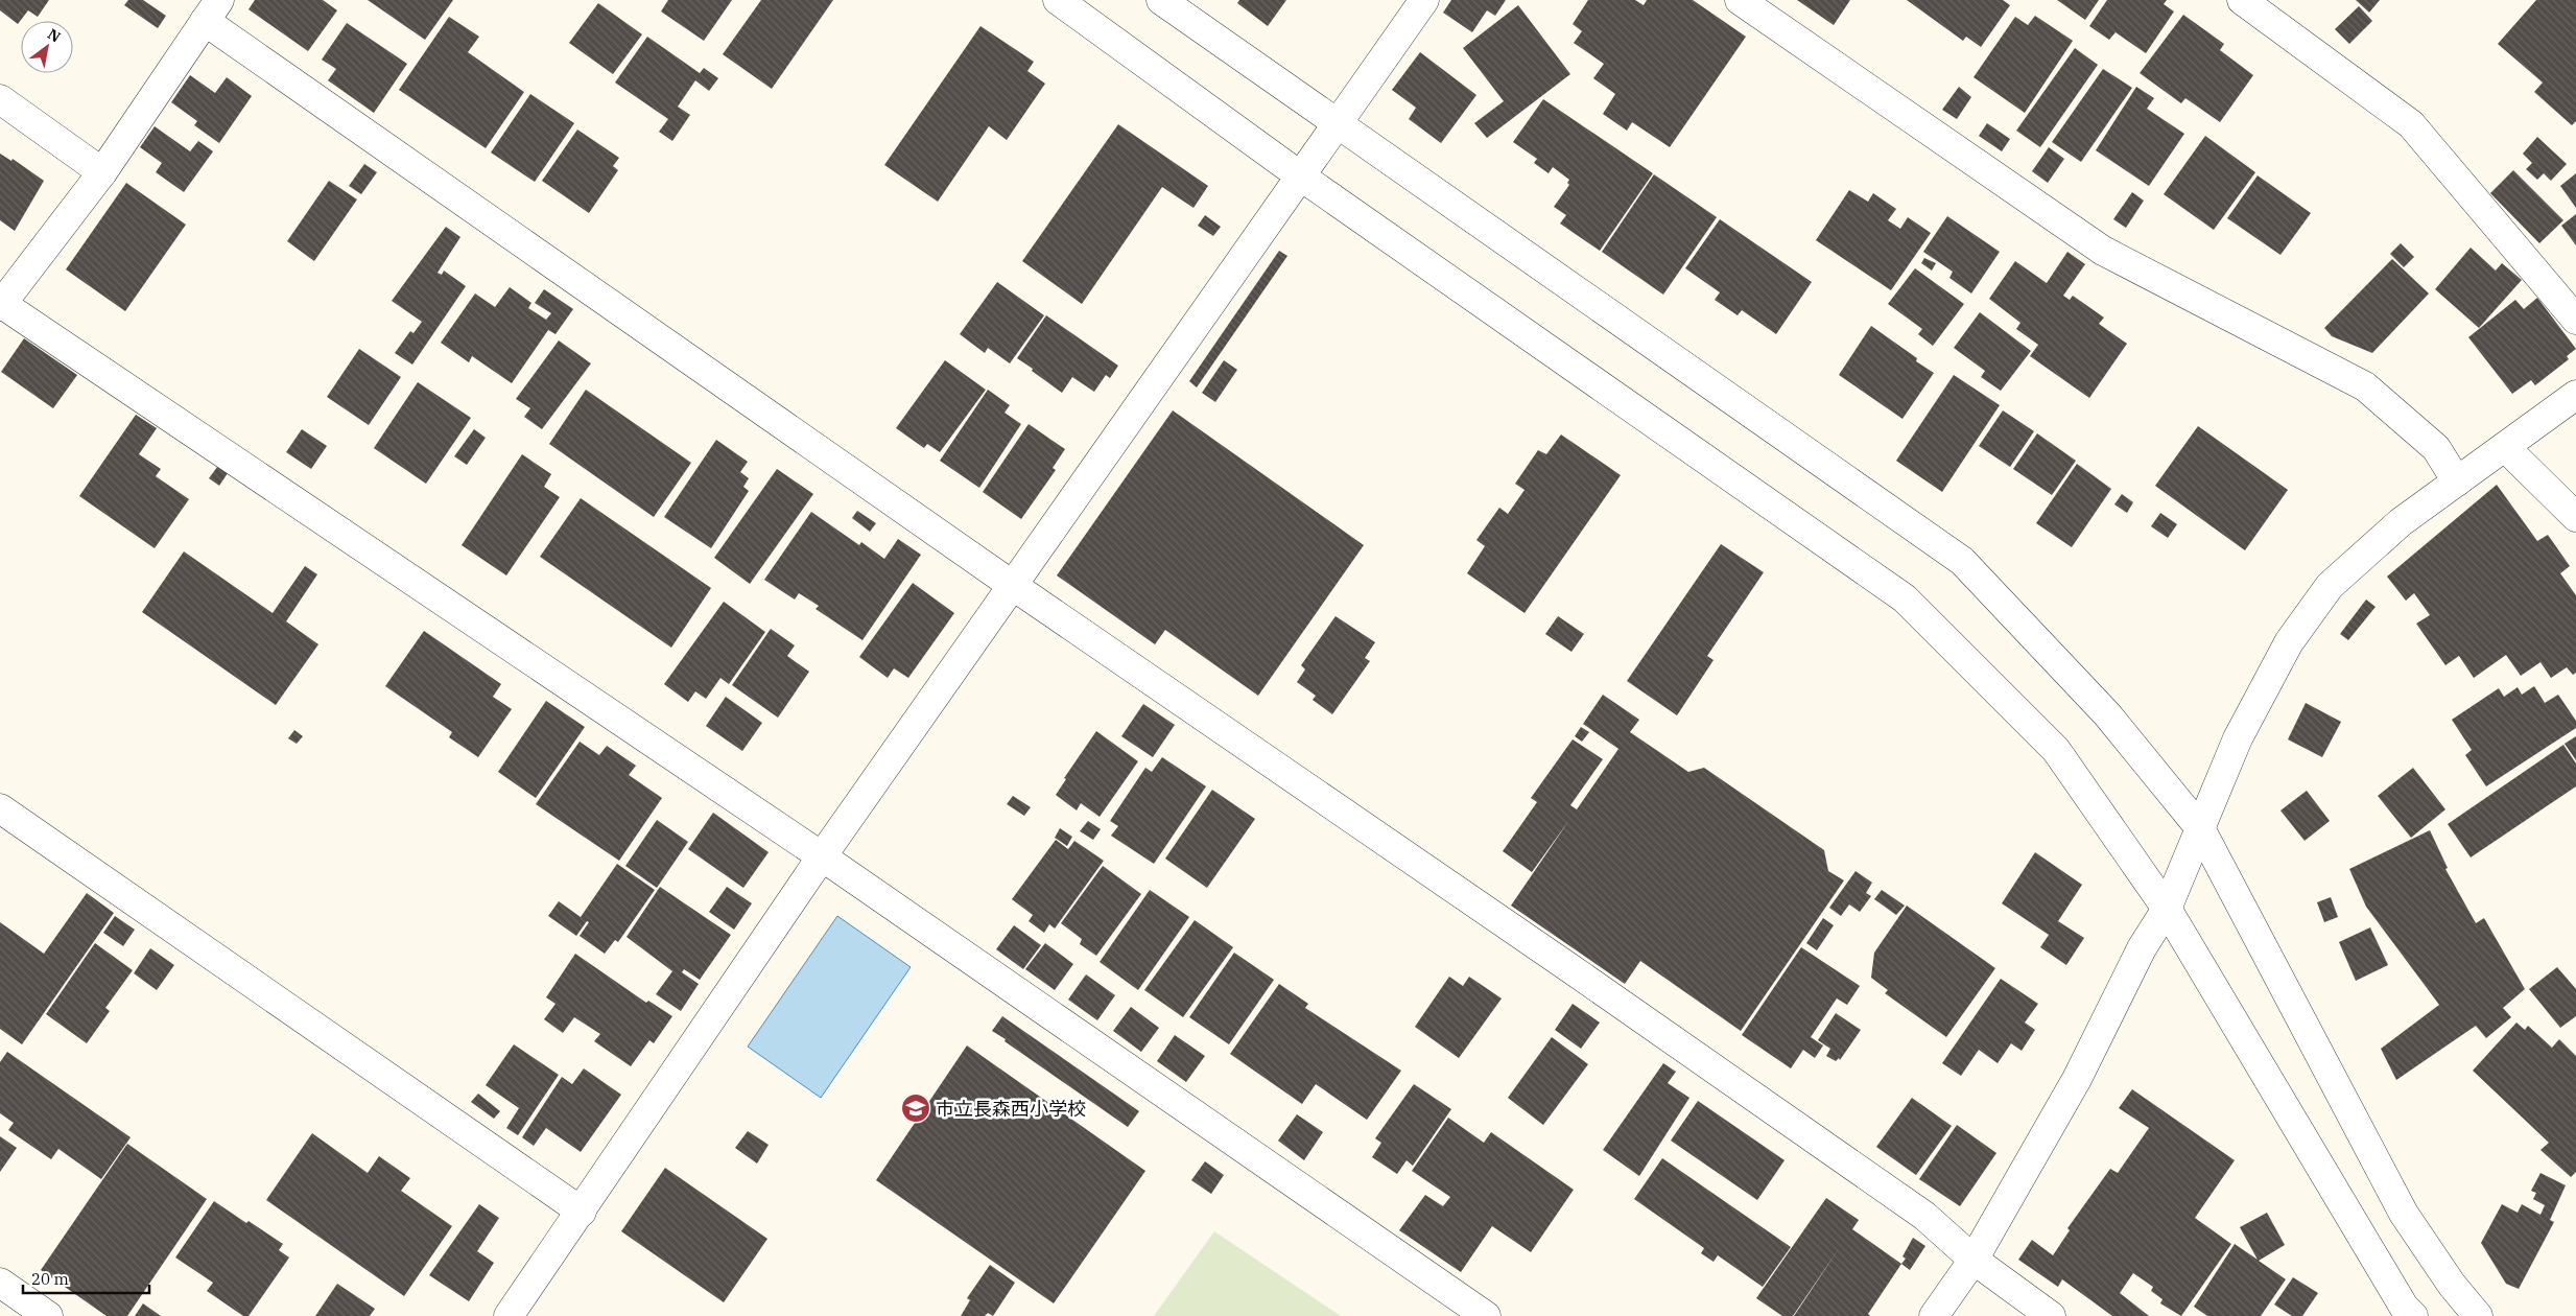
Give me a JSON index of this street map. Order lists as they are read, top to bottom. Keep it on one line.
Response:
{"places":{"school or university":["市立長森西小学校"]},"scale_bar":"20 m","north":"top right"}
